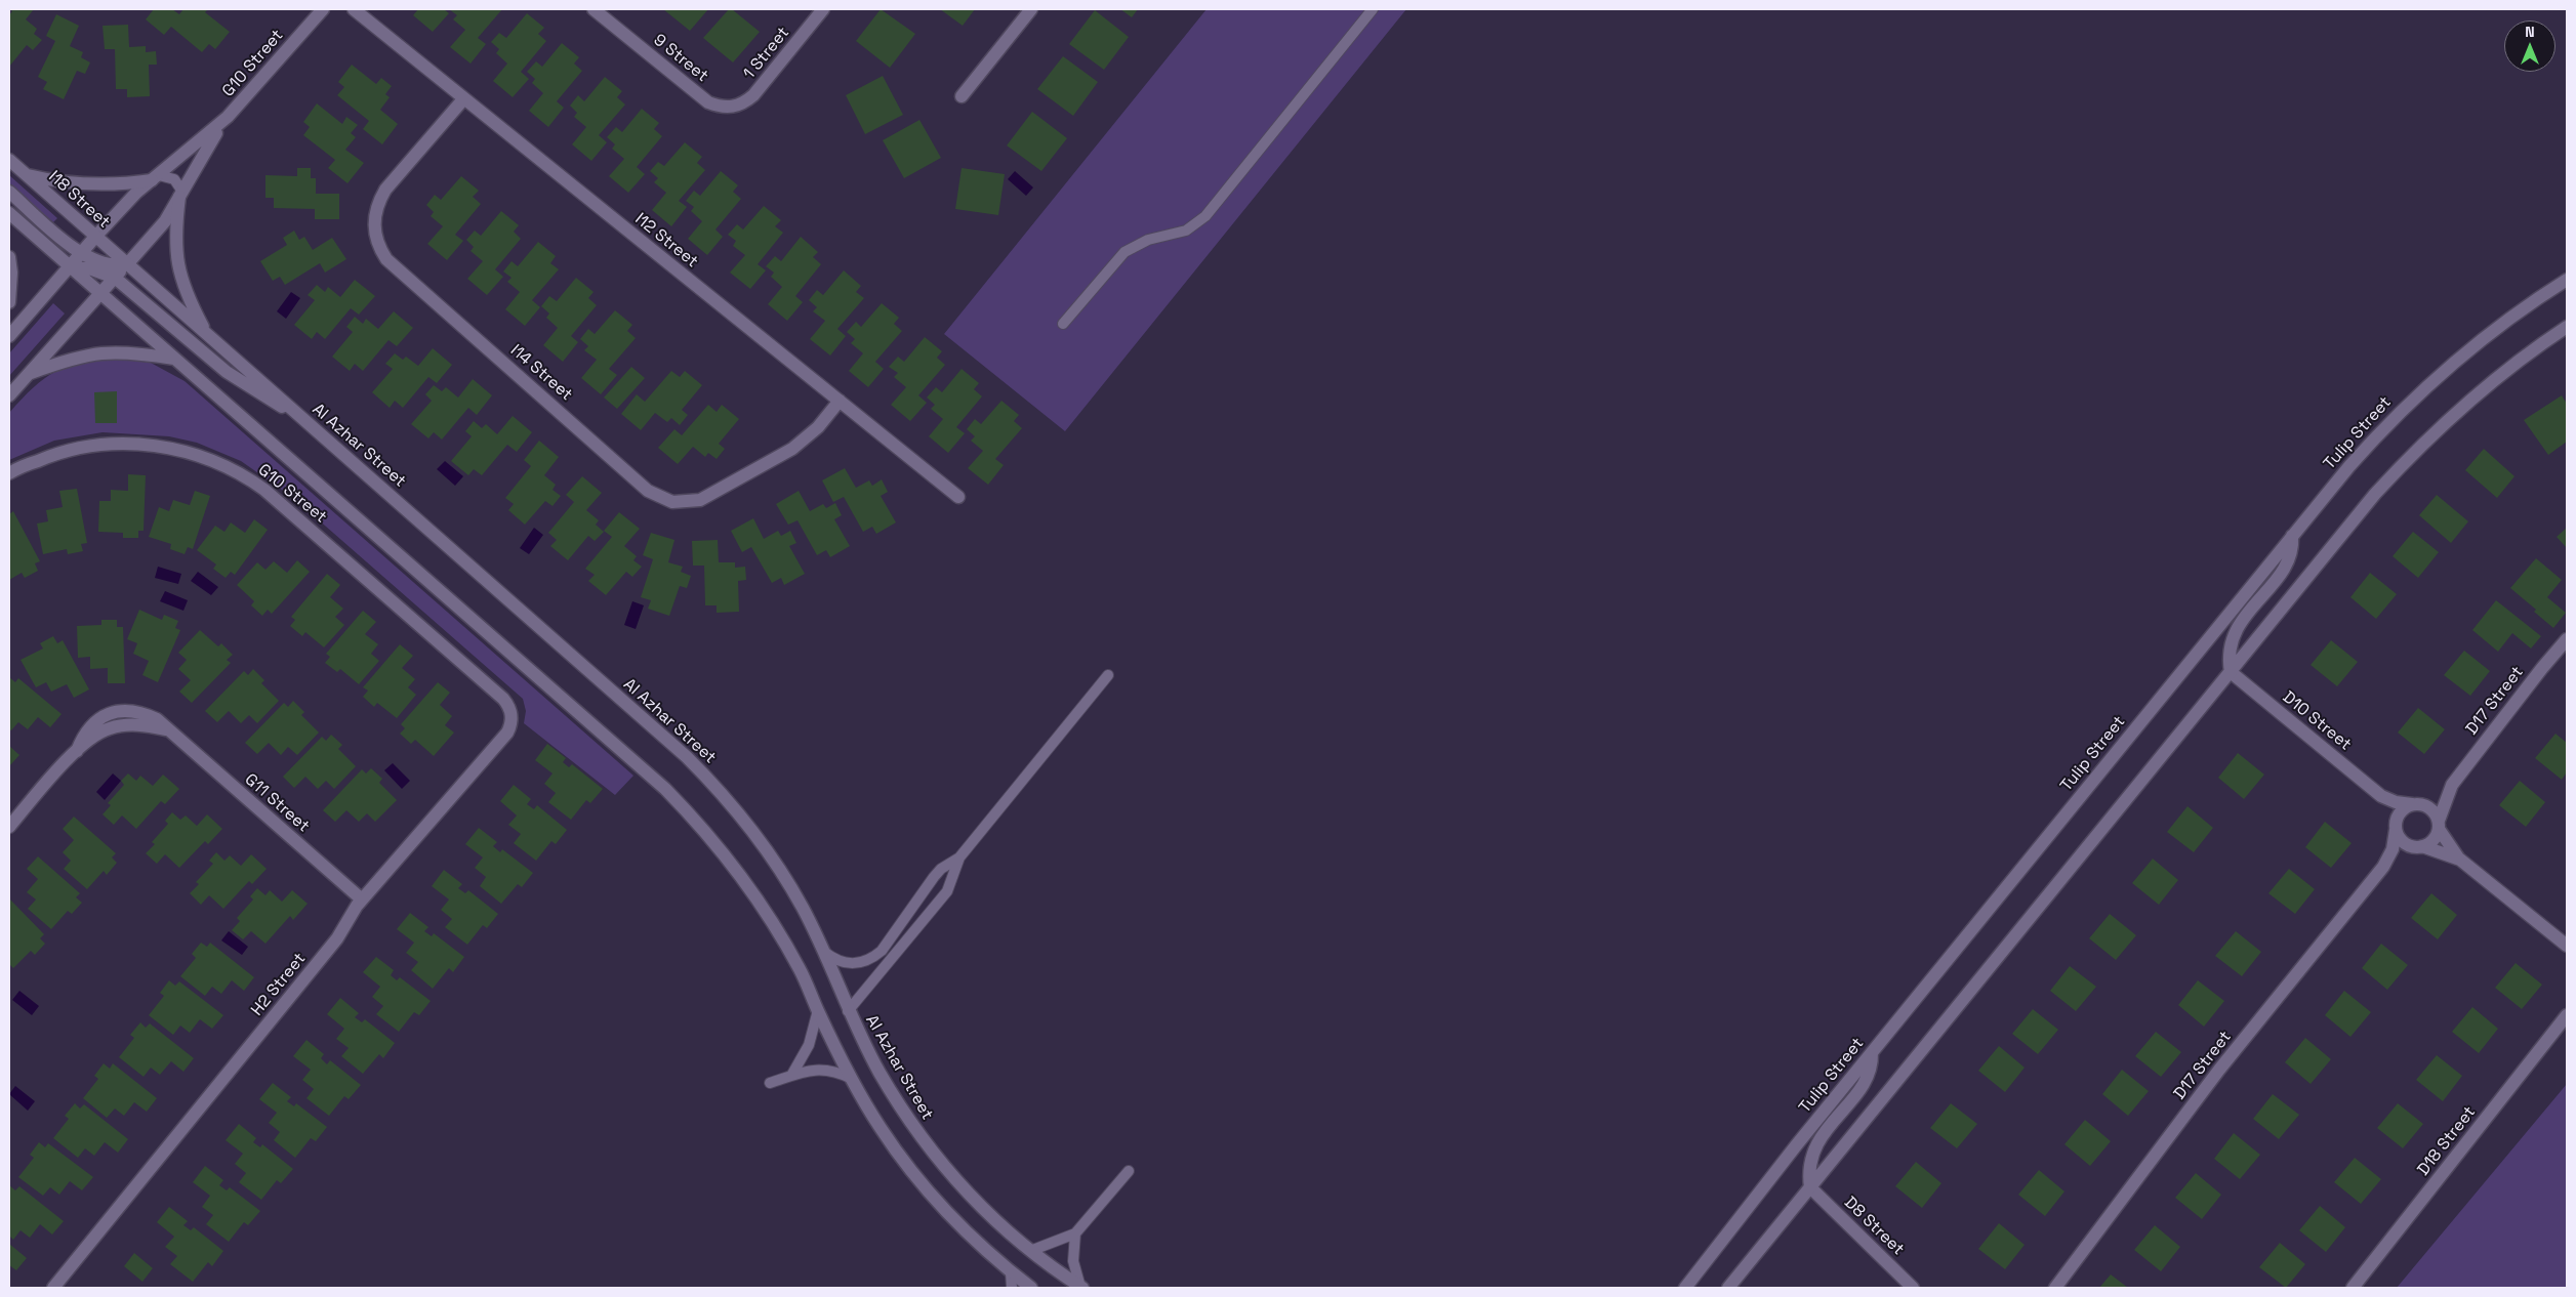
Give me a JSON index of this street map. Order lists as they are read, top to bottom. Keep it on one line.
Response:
{"streets":{"street":["1 Street","9 Street","G10 Street","I18 Street","I12 Street","I14 Street","Tulip Street","Al Azhar Street","D17 Street","D10 Street","G11 Street","H2 Street","D18 Street","D8 Street"]},"crossings":[["1 Street","9 Street"],["G10 Street","I18 Street"],["G10 Street","Al Azhar Street"],["G10 Street","H2 Street"],["I18 Street","Al Azhar Street"],["I12 Street","I14 Street"],["D17 Street","D10 Street"],["G11 Street","H2 Street"]],"north":"top"}
